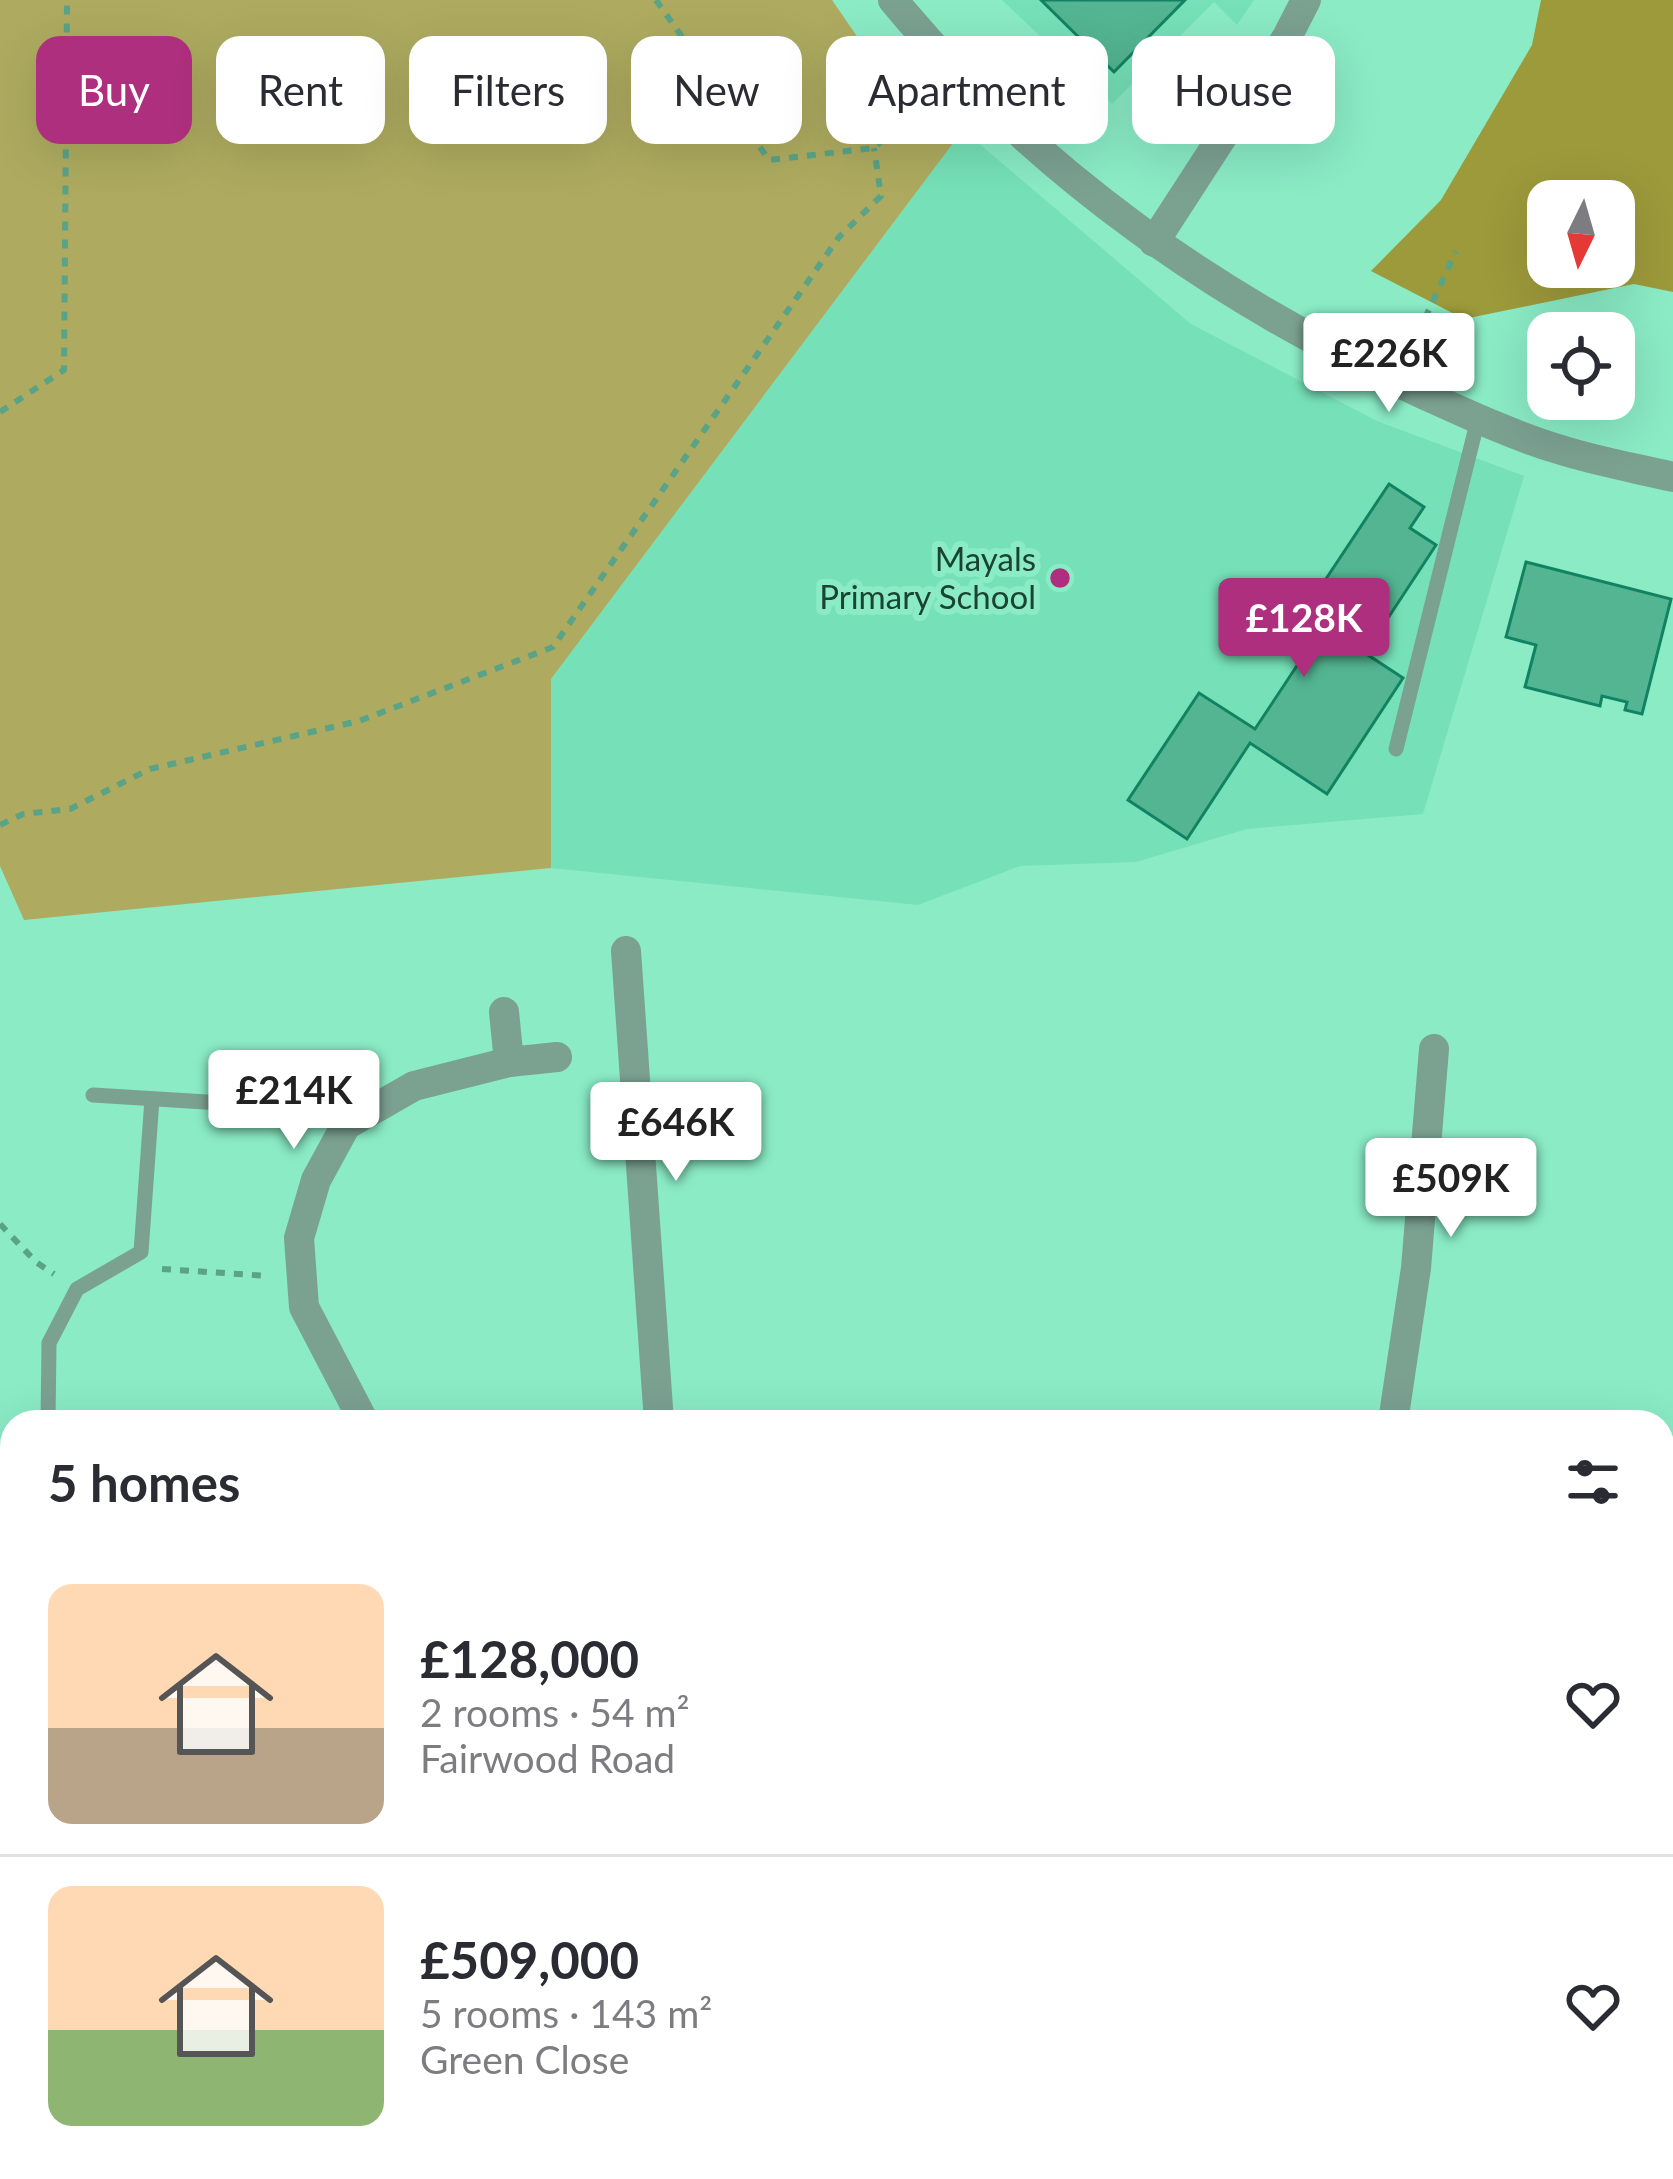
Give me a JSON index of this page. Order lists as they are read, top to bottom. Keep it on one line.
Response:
{"places":["Mayals Primary School"],"north":"bottom","page":{"chip":["Buy","Rent","Filters","New","Apartment","House"],"price":["£226K","£128K","£214K","£646K","£509K"],"heading":"5 homes","list":[{"name":"£128,000","note":"2 rooms · 54 m² · Fairwood Road"},{"name":"£509,000","note":"5 rooms · 143 m² · Green Close"}]}}
